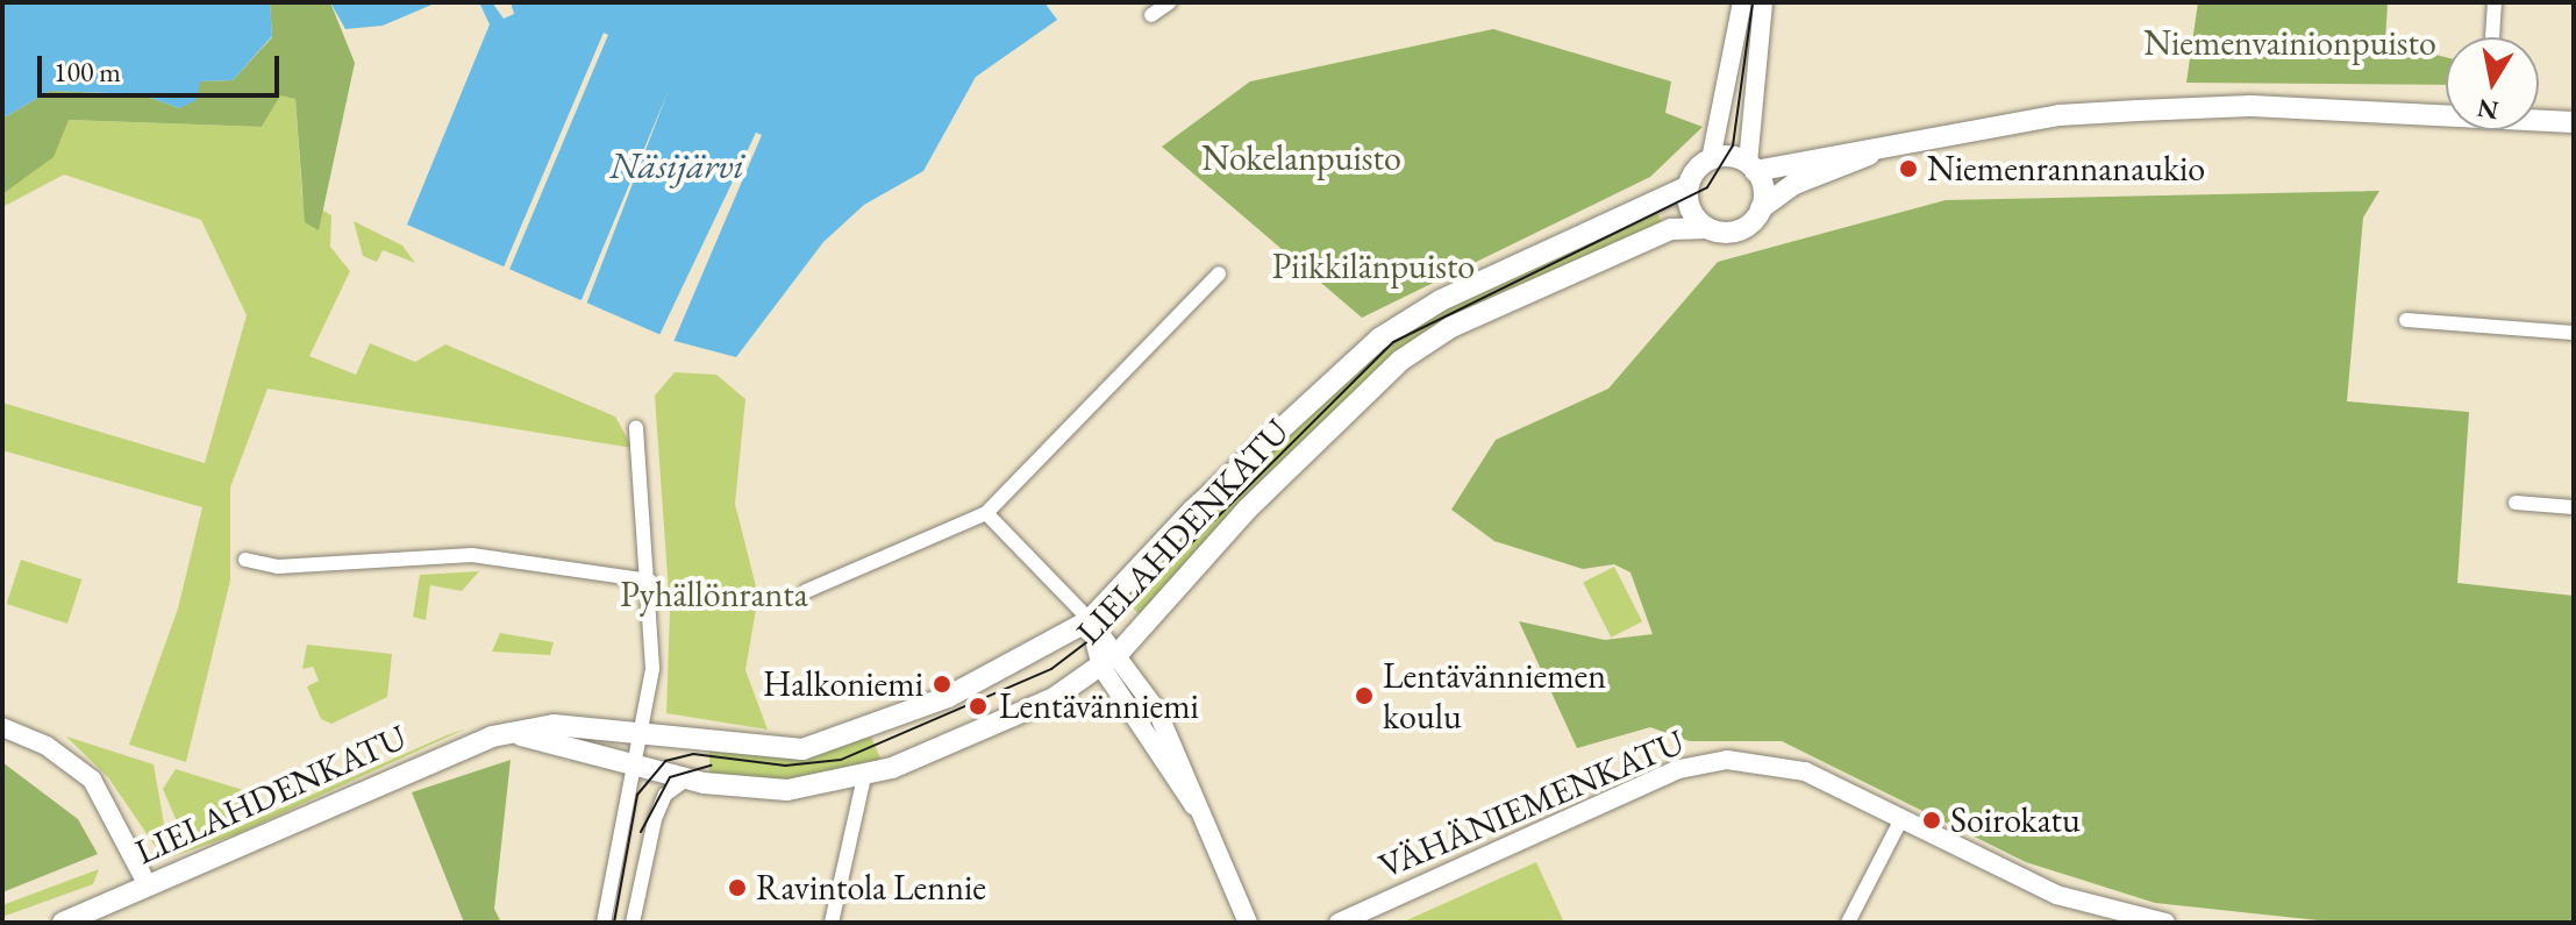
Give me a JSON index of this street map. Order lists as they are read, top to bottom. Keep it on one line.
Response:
{"streets":{"main road":["LIELAHDENKATU"],"street":["VÄHÄNIEMENKATU"]},"water":["Näsijärvi"],"parks":["Niemenvainionpuisto","Nokelanpuisto","Piikkilänpuisto","Pyhällönranta"],"places":["Niemenrannanaukio","Halkoniemi","Lentävänniemen koulu","Lentävänniemi","Soirokatu","Ravintola Lennie"],"scale_bar":"100 m","north":"bottom"}
